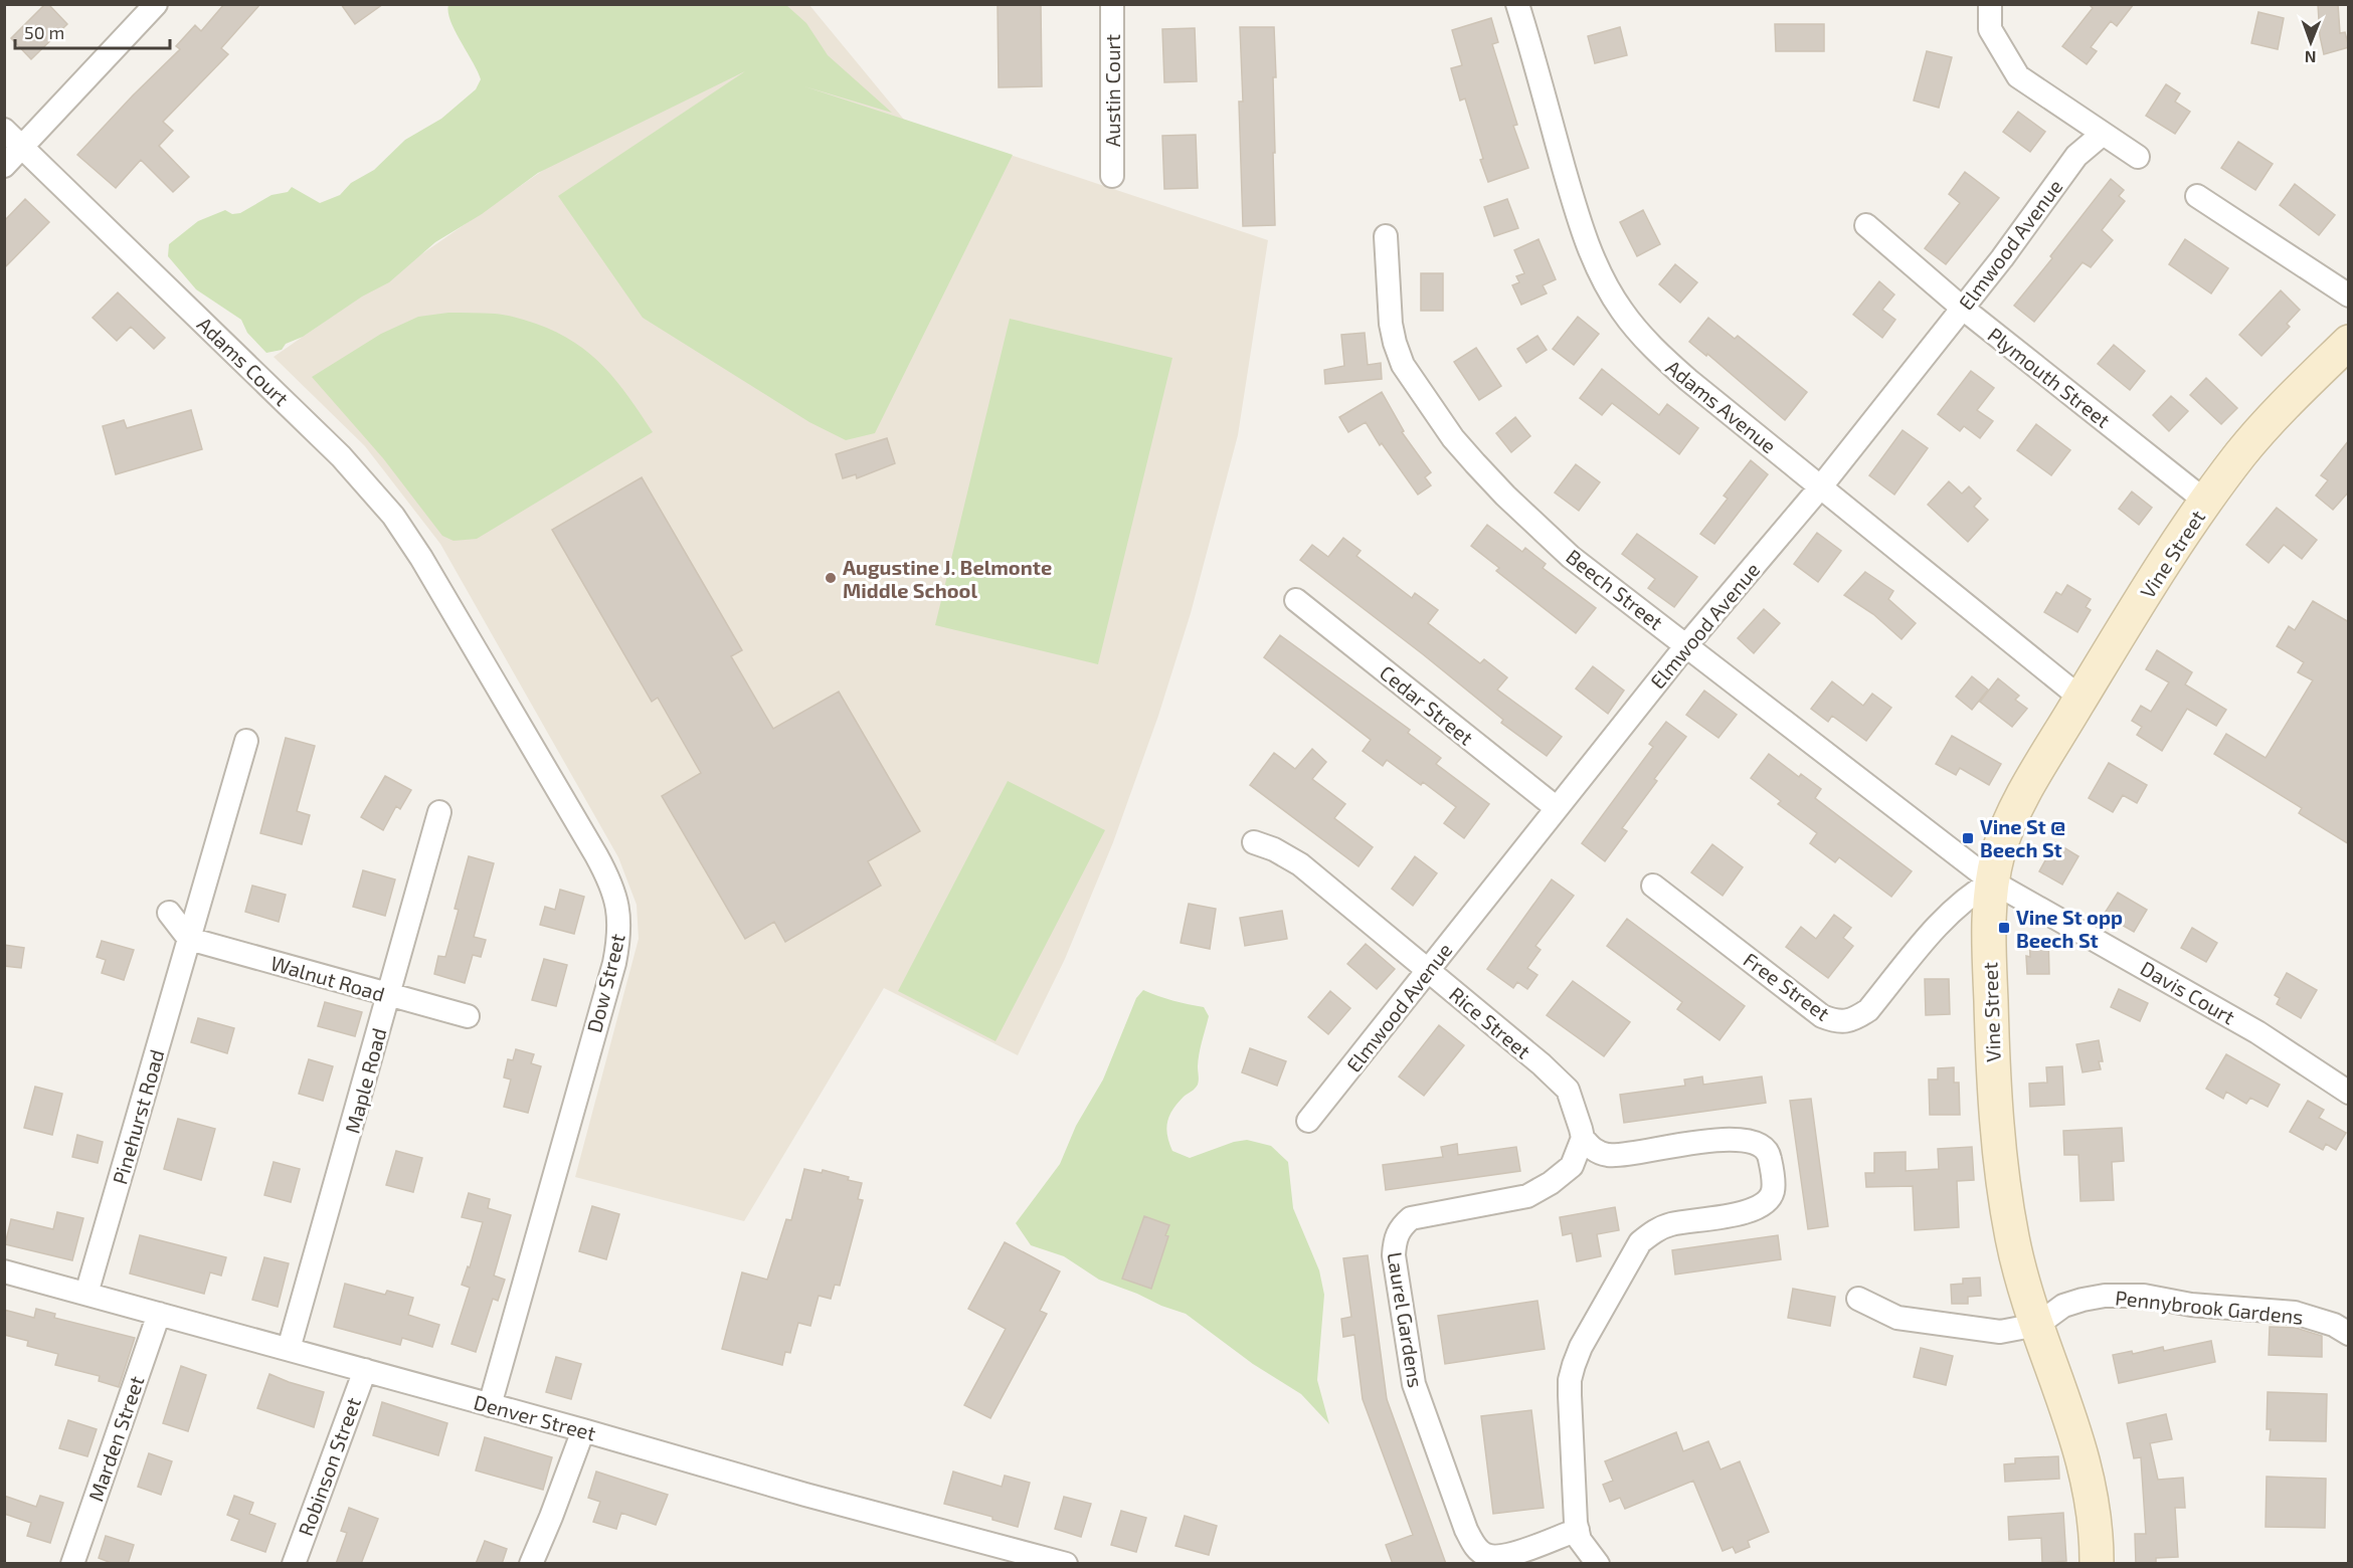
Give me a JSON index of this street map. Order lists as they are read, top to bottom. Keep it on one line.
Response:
{"streets":{"street":["Austin Court","Elmwood Avenue","Adams Court","Plymouth Street","Adams Avenue","Vine Street","Beech Street","Cedar Street","Walnut Road","Dow Street","Free Street","Davis Court","Rice Street","Maple Road","Pinehurst Road","Pennybrook Gardens","Laurel Gardens","Denver Street","Marden Street","Robinson Street"]},"crossings":[["Elmwood Avenue","Plymouth Street"],["Elmwood Avenue","Adams Avenue"],["Elmwood Avenue","Beech Street"],["Elmwood Avenue","Cedar Street"],["Elmwood Avenue","Rice Street"],["Adams Court","Dow Street"],["Plymouth Street","Vine Street"],["Adams Avenue","Vine Street"],["Vine Street","Beech Street"],["Vine Street","Free Street"],["Vine Street","Davis Court"],["Vine Street","Pennybrook Gardens"],["Beech Street","Free Street"],["Beech Street","Davis Court"],["Walnut Road","Maple Road"],["Walnut Road","Pinehurst Road"],["Dow Street","Denver Street"],["Free Street","Davis Court"],["Rice Street","Laurel Gardens"],["Maple Road","Denver Street"],["Pinehurst Road","Denver Street"],["Denver Street","Marden Street"],["Denver Street","Robinson Street"]],"places":{"other":["Augustine J. Belmonte Middle School"],"transit":["Vine St @ Beech St","Vine St opp Beech St"]},"scale_bar":"50 m","north":"bottom"}
